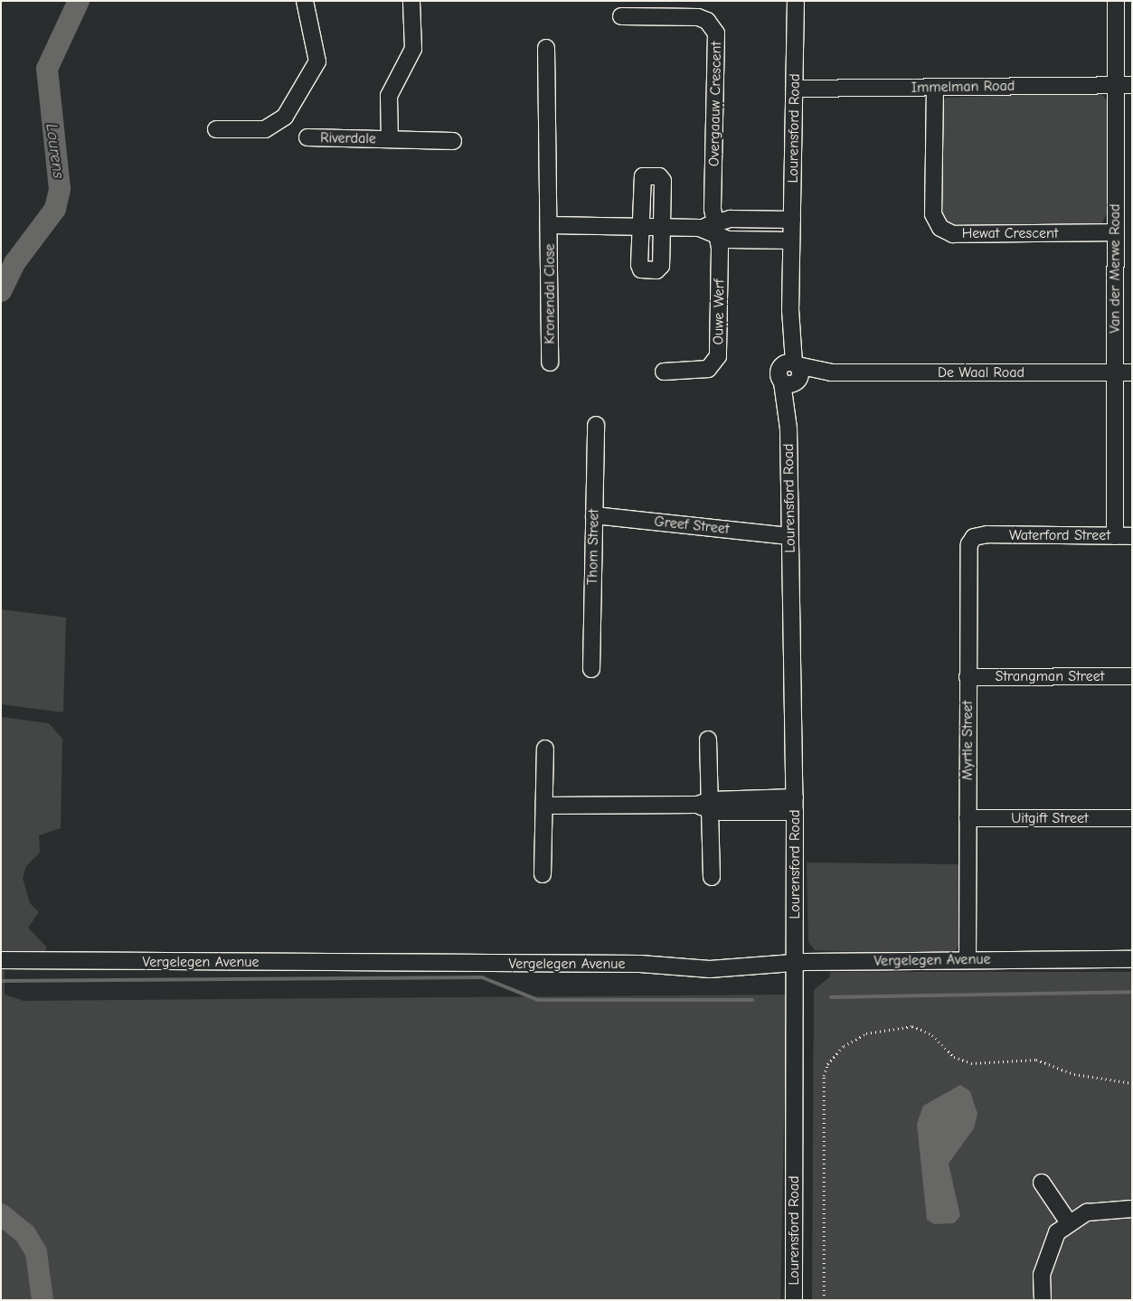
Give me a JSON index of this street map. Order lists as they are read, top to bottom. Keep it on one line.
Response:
{"streets":{"street":["Immelman Road","Overgaauw Crescent","Lourensford Road","Riverdale","Hewat Crescent","Van der Merwe Road","Kronendal Close","Ouwe Werf","De Waal Road","Greef Street","Waterford Street","Thom Street","Strangman Street","Myrtle Street","Uitgift Street","Vergelegen Avenue"]},"crossings":[["Immelman Road","Lourensford Road"],["Immelman Road","Hewat Crescent"],["Immelman Road","Van der Merwe Road"],["Overgaauw Crescent","Ouwe Werf"],["Lourensford Road","De Waal Road"],["Lourensford Road","Greef Street"],["Lourensford Road","Vergelegen Avenue"],["Hewat Crescent","Van der Merwe Road"],["Van der Merwe Road","De Waal Road"],["Van der Merwe Road","Waterford Street"],["Greef Street","Thom Street"],["Waterford Street","Myrtle Street"],["Strangman Street","Myrtle Street"],["Myrtle Street","Uitgift Street"],["Myrtle Street","Vergelegen Avenue"]],"water":["Lourens"]}
